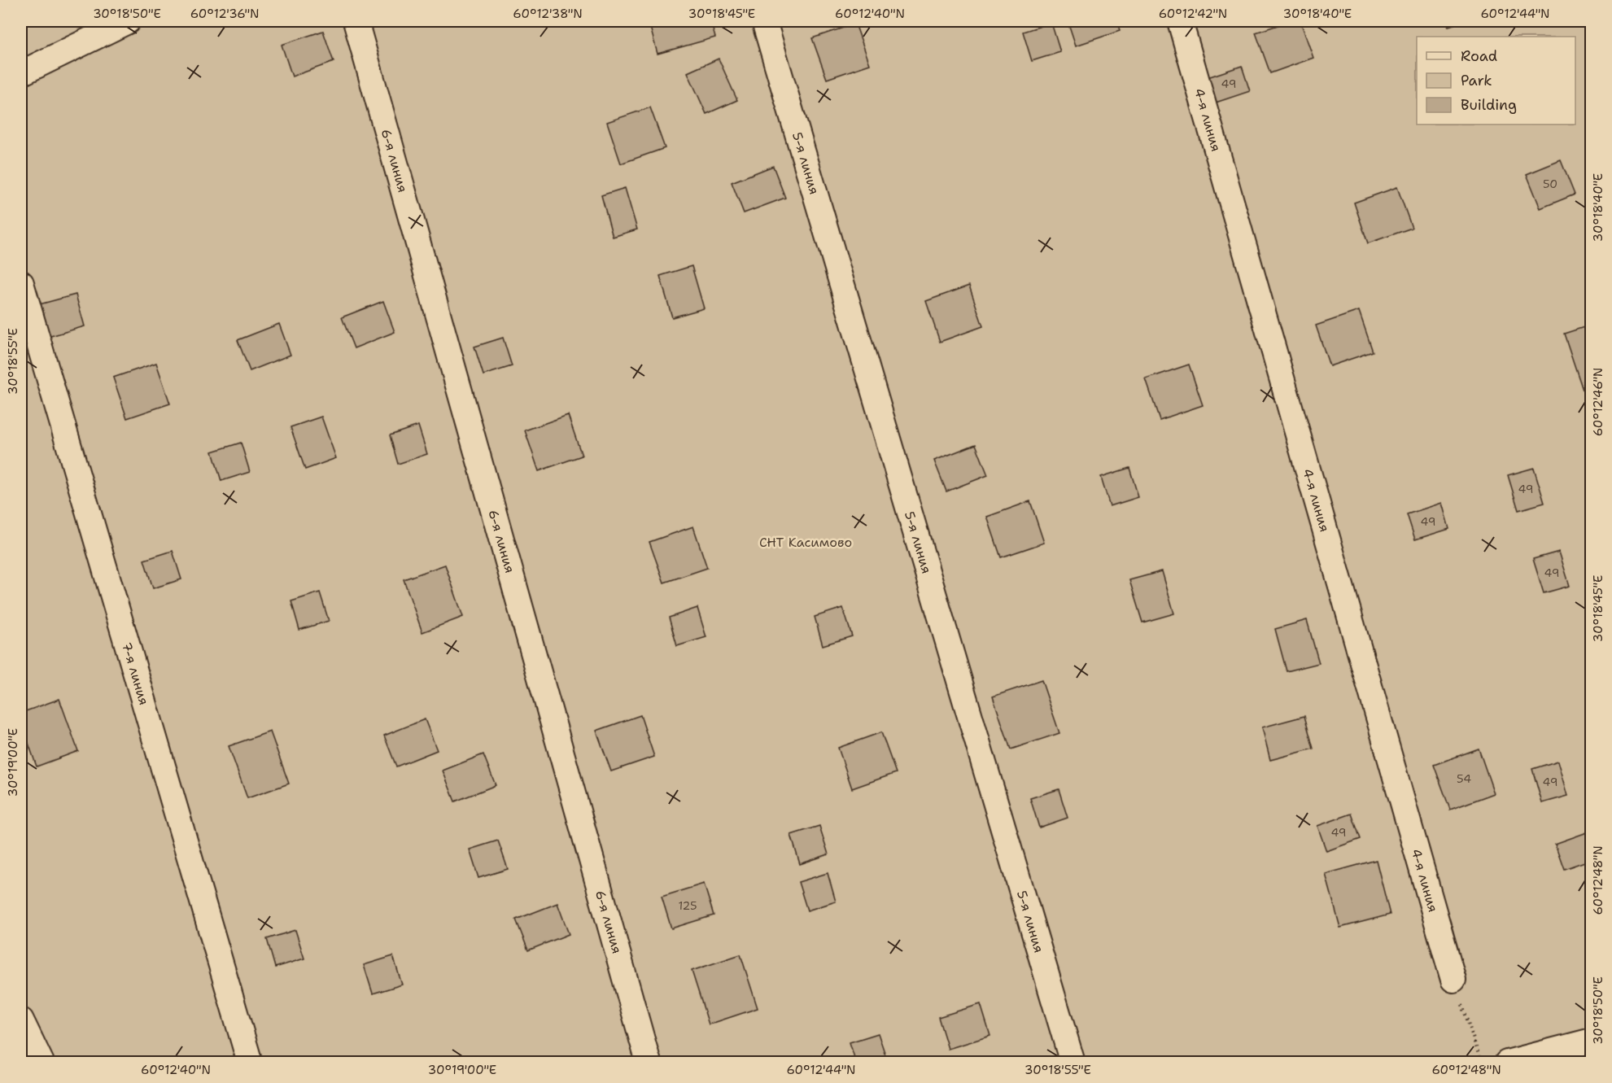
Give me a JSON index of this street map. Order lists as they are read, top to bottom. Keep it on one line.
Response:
{"streets":{"street":["4-я линия","6-я линия","5-я линия","7-я линия"]},"parks":["СНТ Касимово"],"house_numbers":["49","50","49","49","49","54","49","49","125"],"legend":["Road","Park","Building"],"coordinates":["30°18'50\"E","60°12'36\"N","60°12'38\"N","30°18'45\"E","60°12'40\"N","60°12'42\"N","30°18'40\"E","60°12'44\"N","30°18'55\"E","60°12'46\"N","30°19'00\"E","60°12'48\"N"]}
